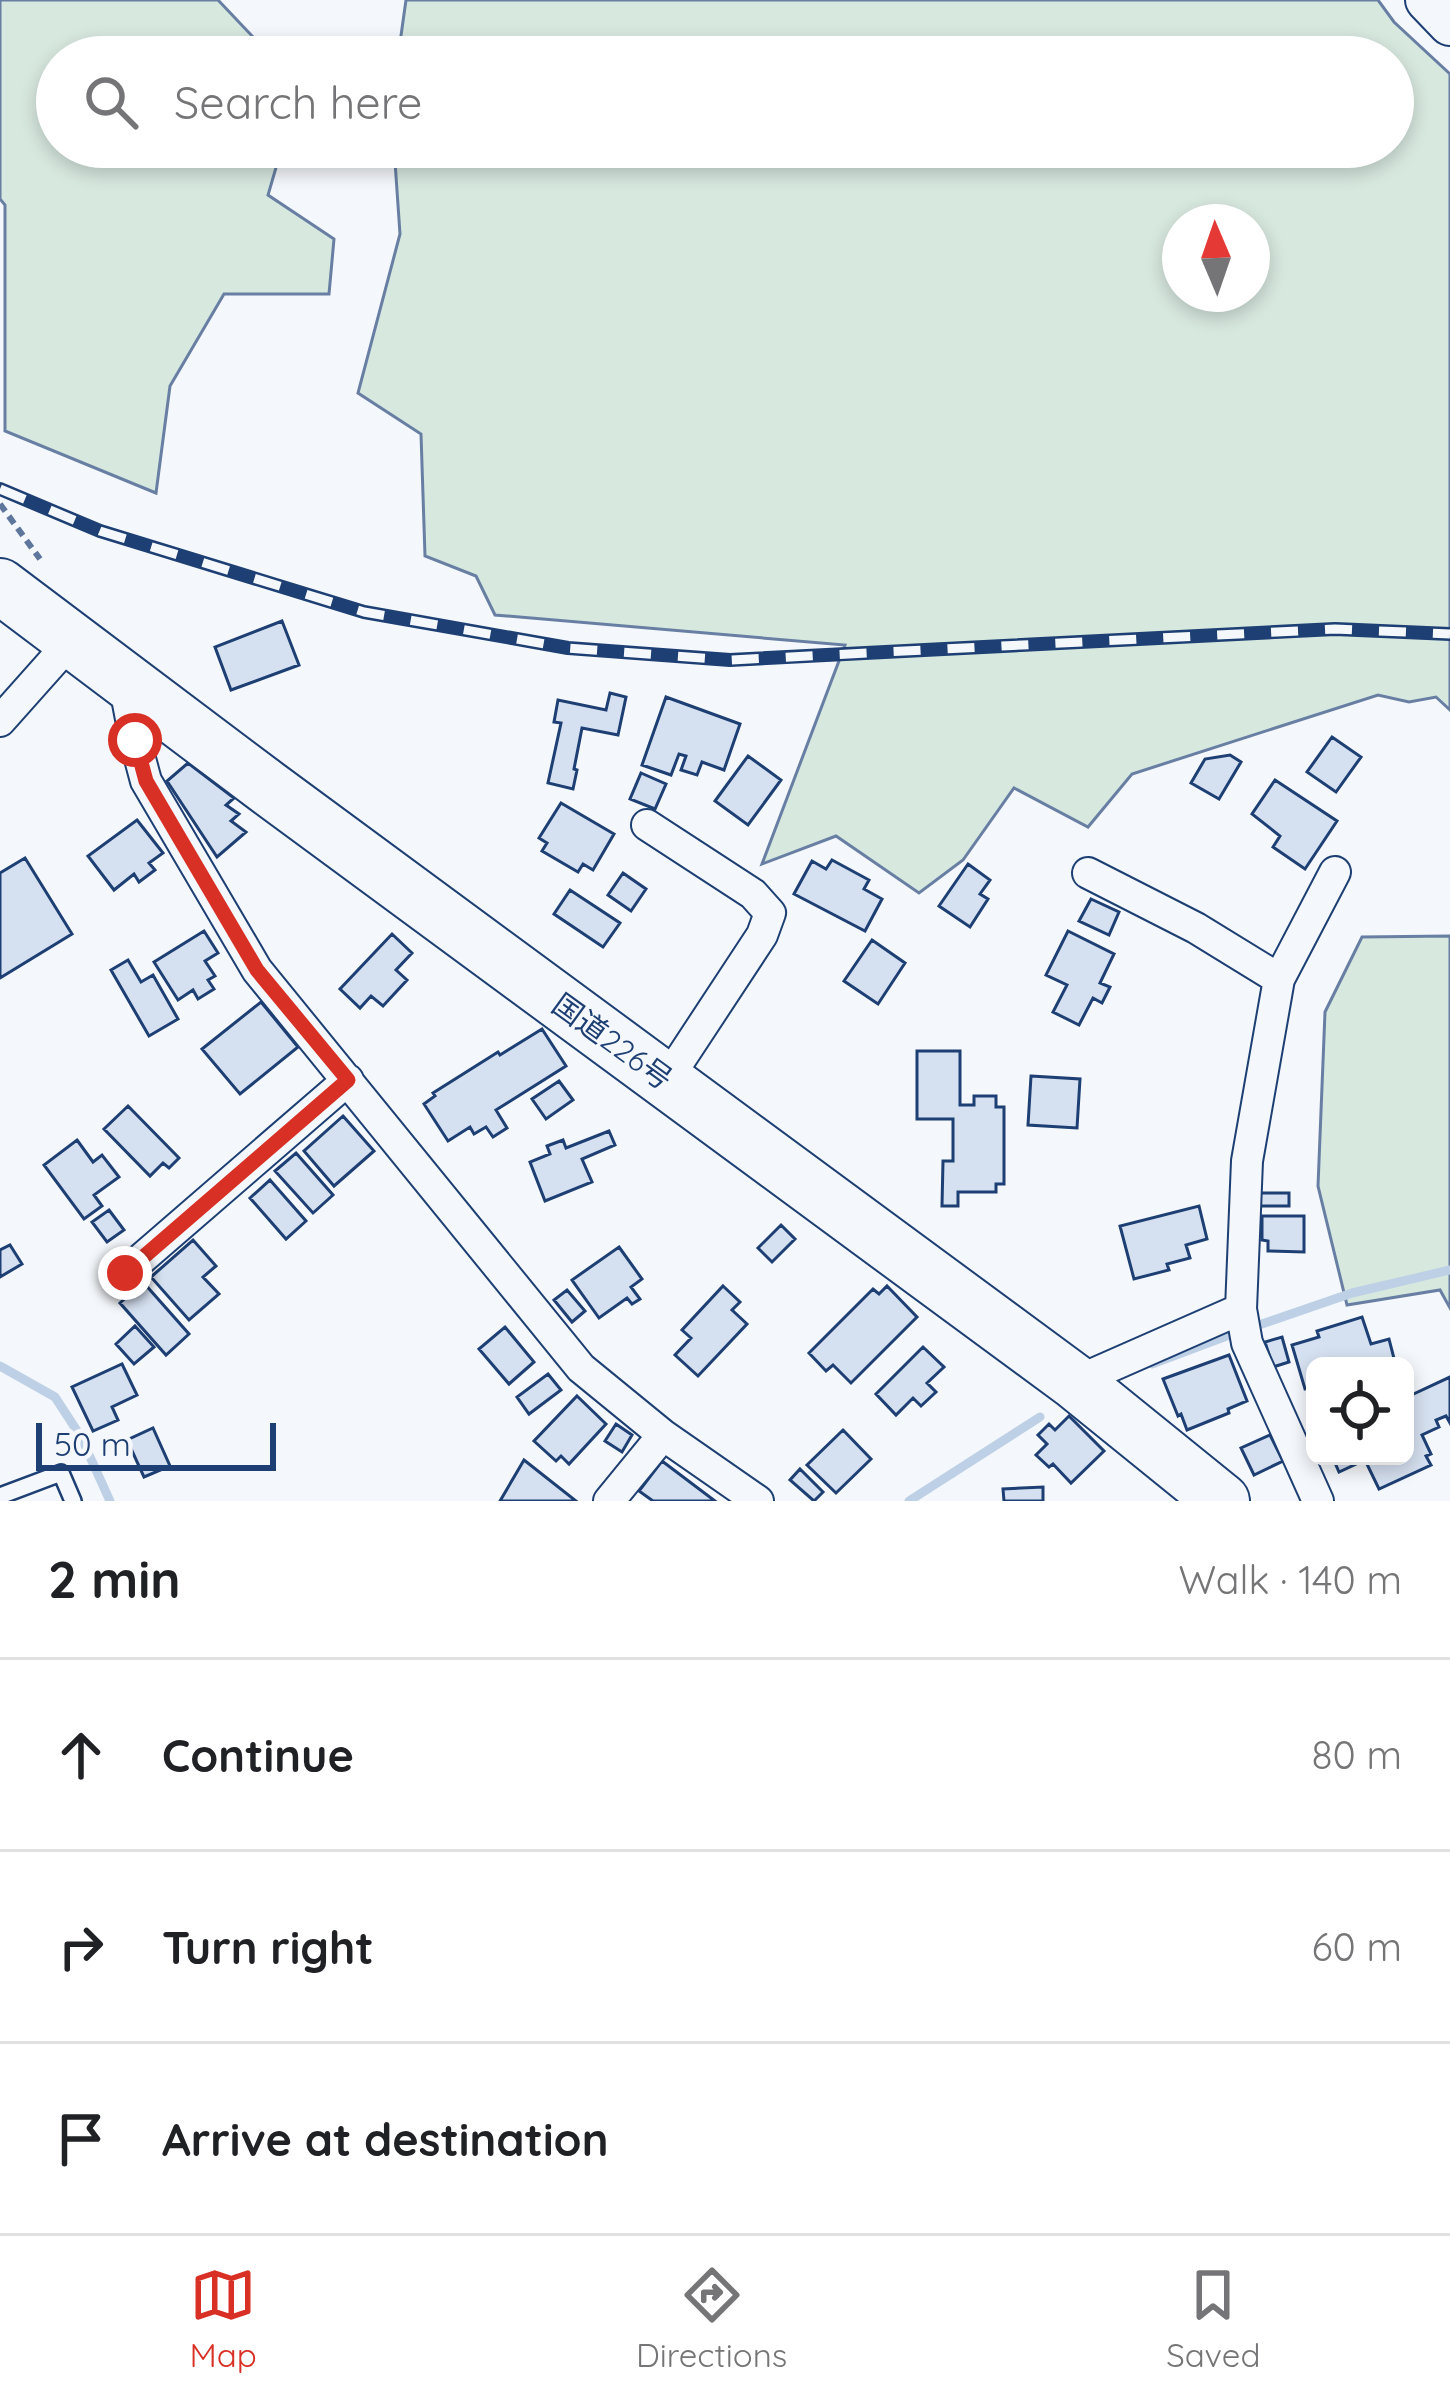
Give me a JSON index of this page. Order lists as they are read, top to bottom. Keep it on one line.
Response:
{"streets":{"highway":["国道226号"]},"scale_bar":"50 m","north":"top","page":{"search":"Search here","scale":"50 m","heading":["2 min","Walk · 140 m"],"list":[["Continue","80 m"],["Turn right","60 m"],"Arrive at destination"],"nav":["Map","Directions","Saved"]}}
